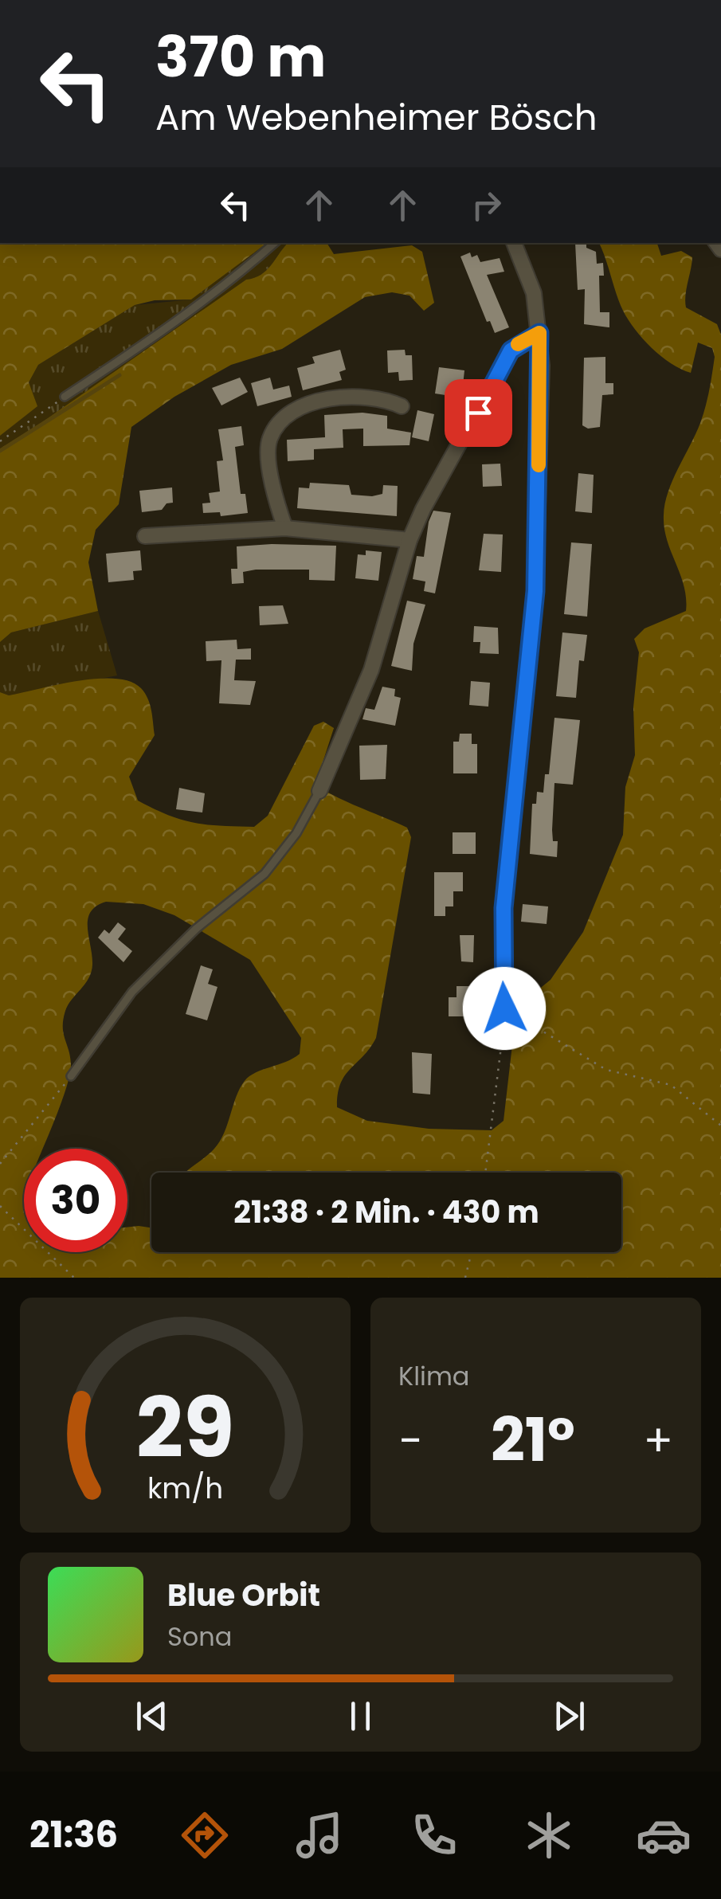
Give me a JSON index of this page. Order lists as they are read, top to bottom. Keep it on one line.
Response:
{"page":{"turn":["370 m","Am Webenheimer Bösch"],"limit":"30","trip":"21:38 · 2 Min. · 430 m","tile":"Klima","heat":["−","21°","+"],"song":["Blue Orbit","Sona"],"tabs":"21:36","gauge":["29","km/h"]}}
